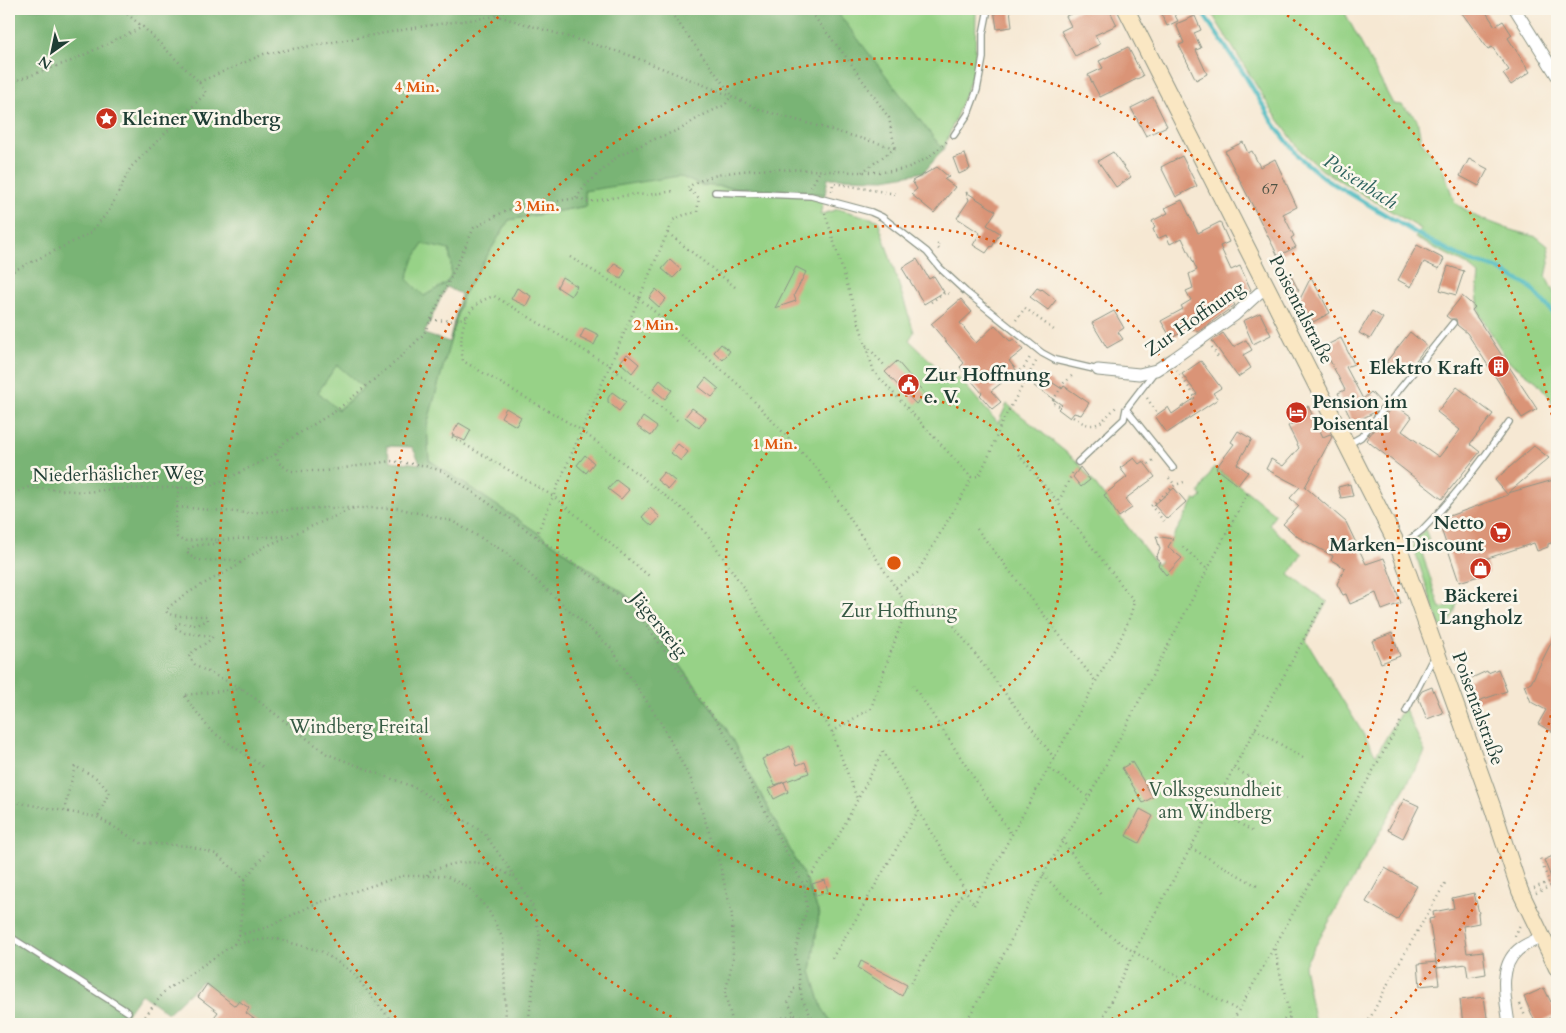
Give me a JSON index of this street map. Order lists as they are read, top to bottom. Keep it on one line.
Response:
{"streets":{"main road":["Poisentalstraße"],"street":["Zur Hoffnung"],"path":["Niederhäslicher Weg","Jägersteig"]},"crossings":[["Poisentalstraße","Zur Hoffnung"],["Niederhäslicher Weg","Jägersteig"]],"water":["Poisenbach"],"parks":["Zur Hoffnung","Windberg Freital","Volksgesundheit am Windberg"],"places":{"place":["Kleiner Windberg"],"building":["Elektro Kraft"],"public building":["Zur Hoffnung e. V."],"hotel":["Pension im Poisental"],"supermarket":["Netto Marken-Discount"],"shop":["Bäckerei Langholz"]},"house_numbers":["67"],"north":"bottom left","rings":["4 Min.","3 Min.","2 Min.","1 Min."]}
